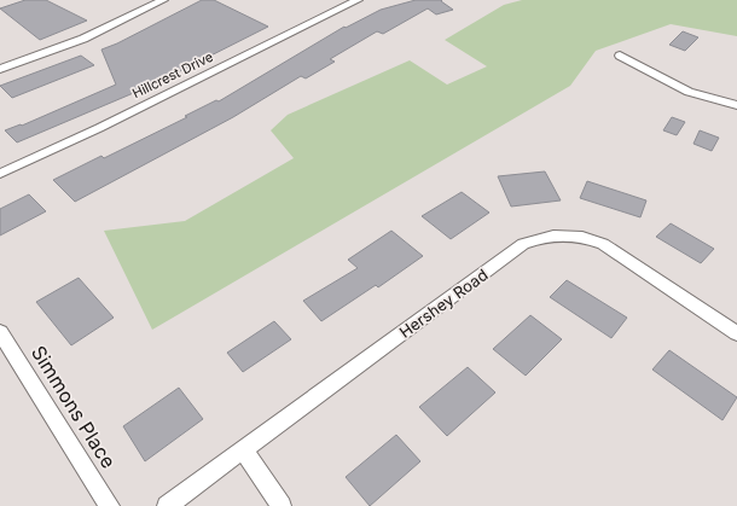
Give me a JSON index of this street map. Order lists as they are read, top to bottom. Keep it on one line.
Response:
{"streets":{"street":["Hillcrest Drive","Hershey Road","Simmons Place"]}}
